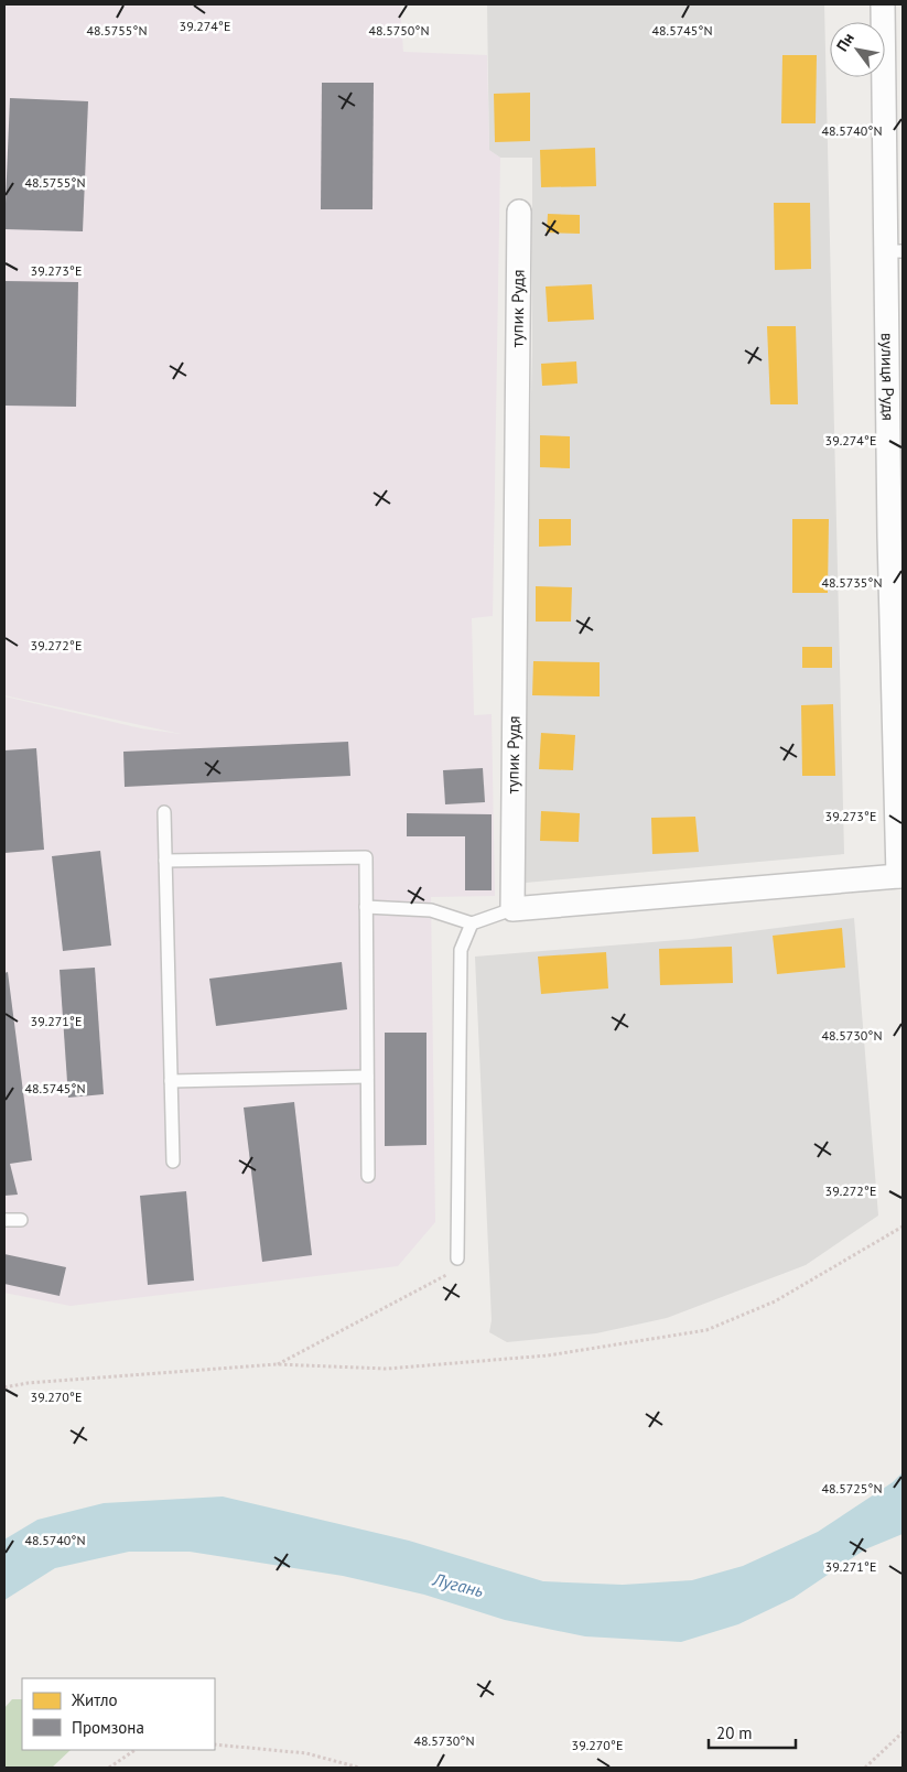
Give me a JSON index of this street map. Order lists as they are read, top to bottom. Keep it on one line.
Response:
{"streets":{"street":["тупик Рудя","вулиця Рудя"]},"water":["Лугань"],"legend":["Житло","Промзона"],"scale_bar":"20 m","north":"top left","coordinates":["39.274°E","48.5755°N","48.5750°N","48.5745°N","48.5740°N","39.273°E","48.5735°N","39.272°E","39.271°E","48.5730°N","39.270°E","48.5725°N"]}
